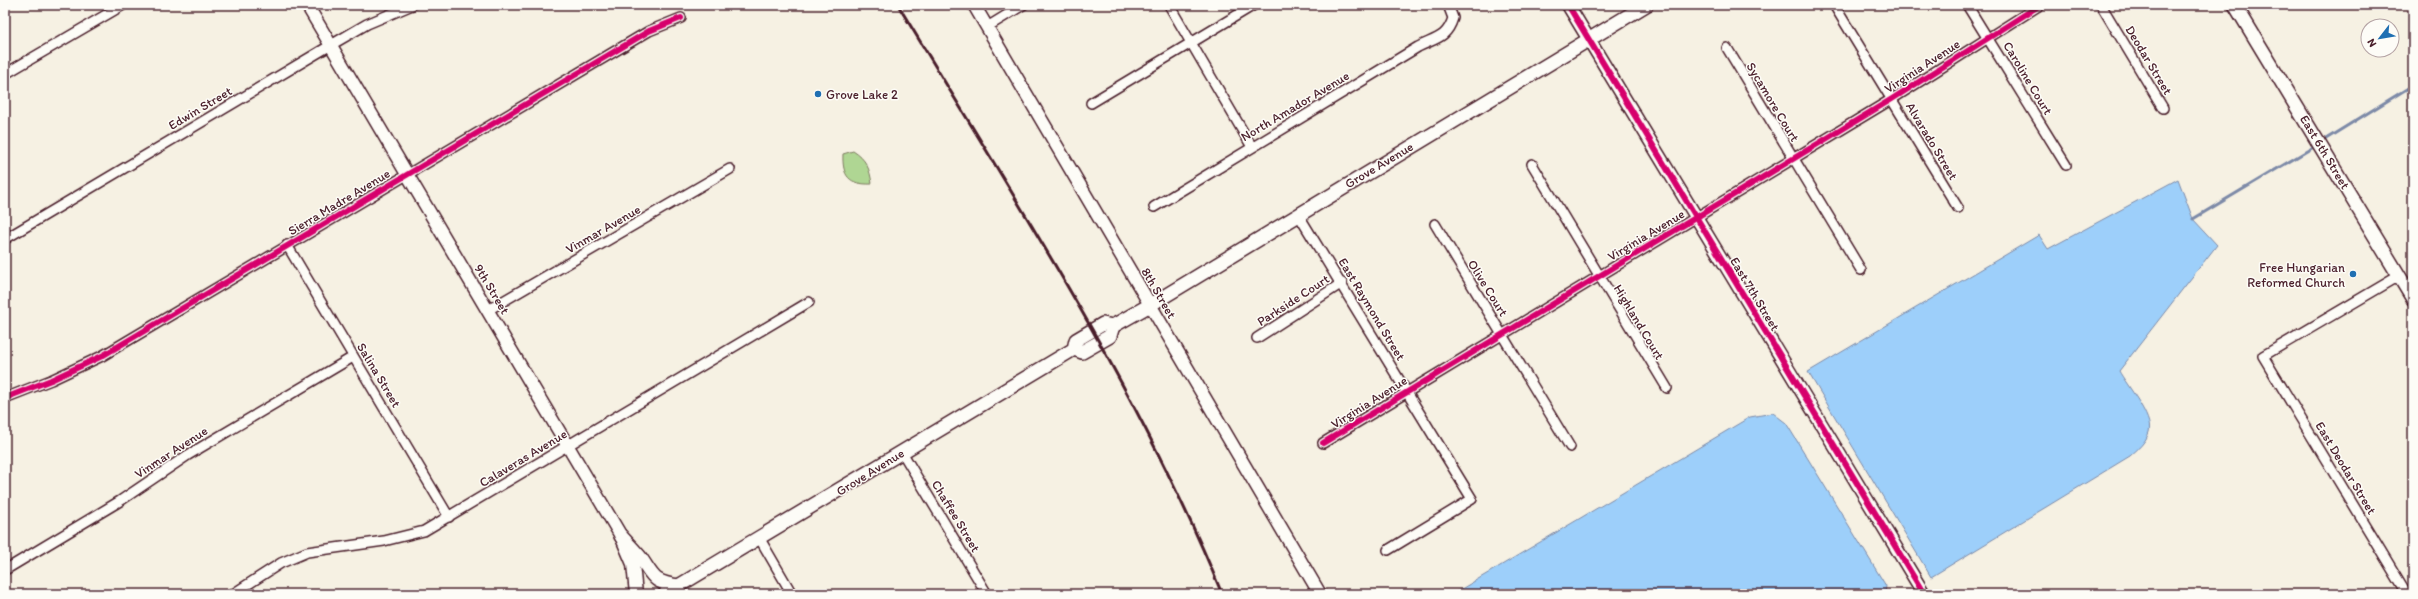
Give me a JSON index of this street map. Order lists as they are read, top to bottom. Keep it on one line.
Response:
{"streets":{"main road":["East 6th Street","Grove Avenue"],"street":["Deodar Street","Virginia Avenue","Caroline Court","Sycamore Court","North Amador Avenue","Edwin Street","Alvarado Street","Sierra Madre Avenue","Vinmar Avenue","Olive Court","9th Street","8th Street","East 7th Street","Parkside Court","East Raymond Street","Highland Court","Salina Street","Calaveras Avenue","East Deodar Street","Chaffee Street"]},"crossings":[["Virginia Avenue","Caroline Court"],["Virginia Avenue","Sycamore Court"],["Virginia Avenue","Alvarado Street"],["Virginia Avenue","Olive Court"],["Virginia Avenue","East 7th Street"],["Virginia Avenue","East Raymond Street"],["Virginia Avenue","Highland Court"],["Edwin Street","9th Street"],["East 6th Street","East Deodar Street"],["Grove Avenue","8th Street"],["Grove Avenue","East 7th Street"],["Grove Avenue","East Raymond Street"],["Grove Avenue","Chaffee Street"],["Sierra Madre Avenue","9th Street"],["Sierra Madre Avenue","Salina Street"],["Vinmar Avenue","9th Street"],["Vinmar Avenue","Salina Street"],["9th Street","Calaveras Avenue"],["Parkside Court","East Raymond Street"],["Salina Street","Calaveras Avenue"]],"places":["Grove Lake 2","Free Hungarian Reformed Church"],"north":"bottom left"}
